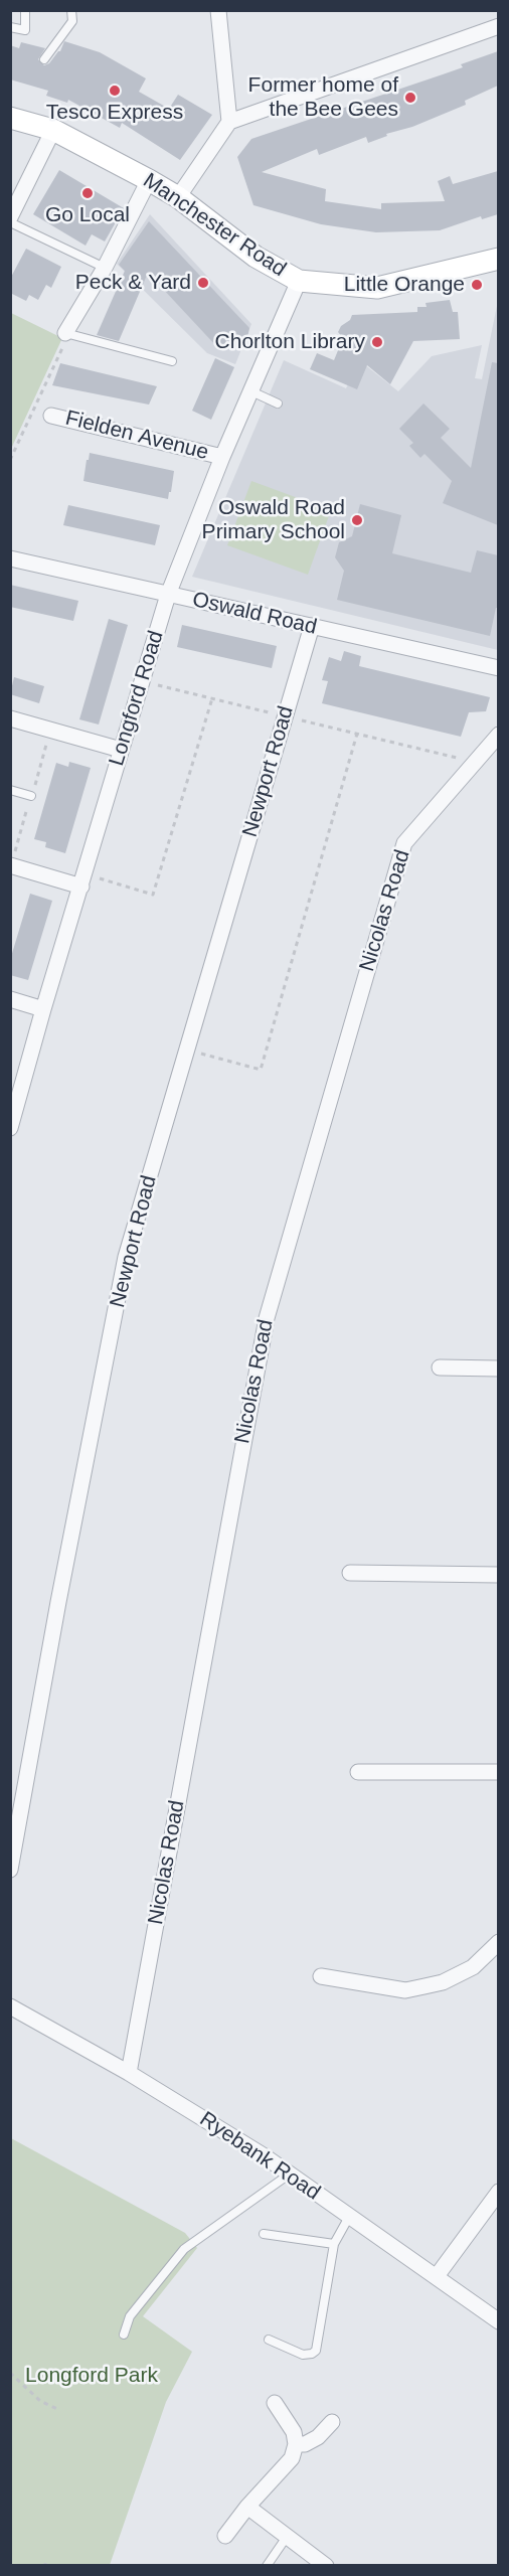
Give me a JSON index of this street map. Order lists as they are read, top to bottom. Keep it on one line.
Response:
{"streets":{"main road":["Manchester Road"],"street":["Fielden Avenue","Oswald Road","Longford Road","Newport Road","Nicolas Road","Ryebank Road"]},"crossings":[["Manchester Road","Longford Road"],["Fielden Avenue","Longford Road"],["Oswald Road","Longford Road"],["Oswald Road","Newport Road"],["Nicolas Road","Ryebank Road"]],"parks":["Longford Park"],"places":["Tesco Express","Former home of the Bee Gees","Go Local","Peck & Yard","Little Orange","Chorlton Library","Oswald Road Primary School"]}
